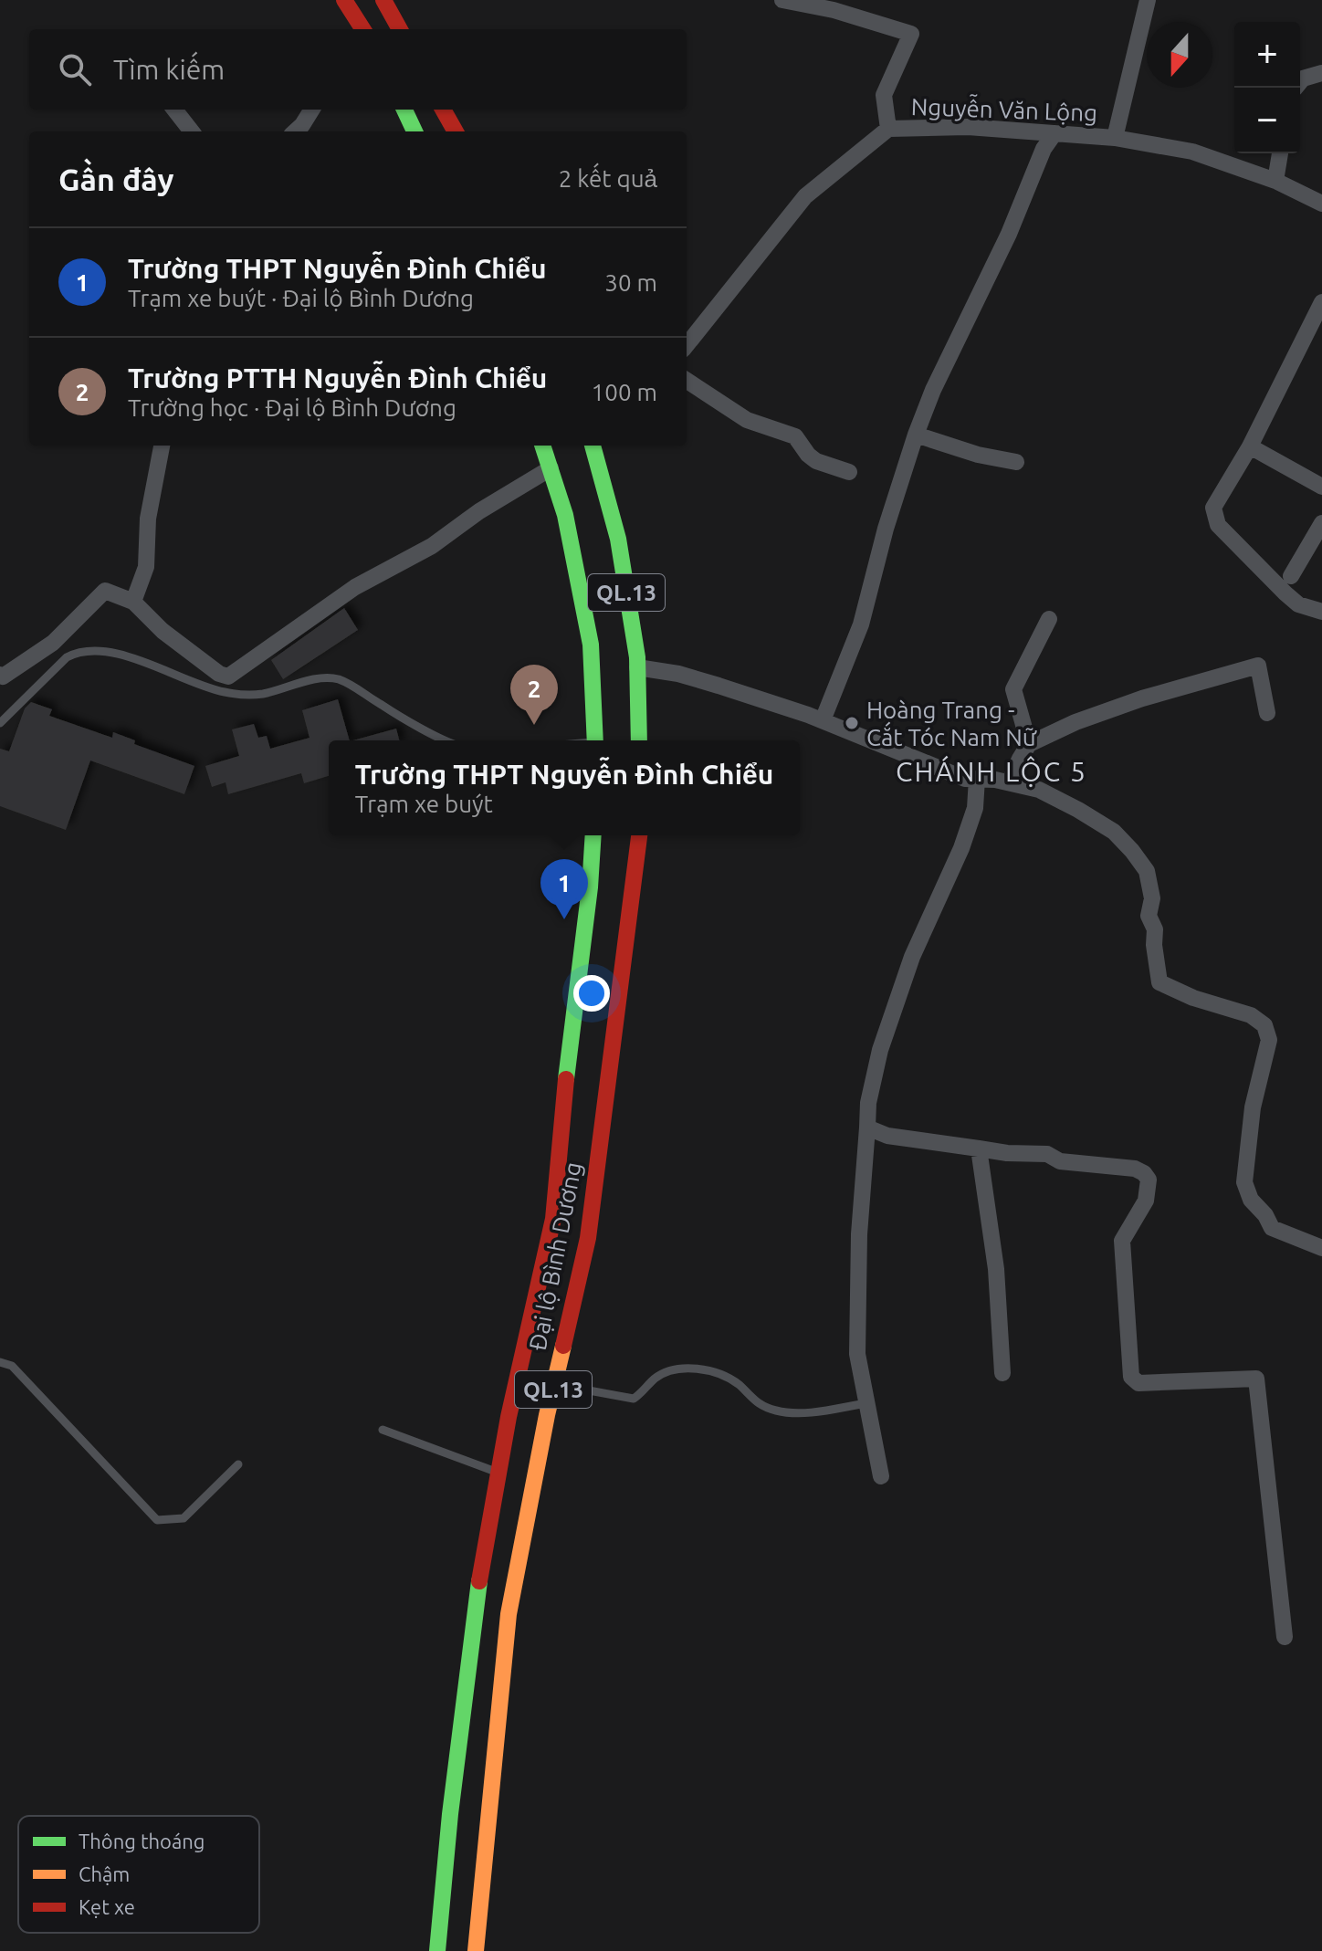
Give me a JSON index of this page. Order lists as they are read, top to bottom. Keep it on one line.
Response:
{"streets":{"highway":["QL.13","Đại lộ Bình Dương"],"street":["Nguyễn Văn Lộng"]},"districts":["CHÁNH LỘC 5"],"places":["Hoàng Trang - Cắt Tóc Nam Nữ"],"legend":["Thông thoáng","Chậm","Kẹt xe"],"north":"bottom","page":{"map_buttons":["+","−"],"search":"Tìm kiếm","heading":["Gần đây","2 kết quả"],"list":[{"mark":"1","name":"Trường THPT Nguyễn Đình Chiểu","note":"Trạm xe buýt · Đại lộ Bình Dương","value":"30 m"},{"mark":"2","name":"Trường PTTH Nguyễn Đình Chiểu","note":"Trường học · Đại lộ Bình Dương","value":"100 m"}],"pins":["2","1"],"popup":["Trường THPT Nguyễn Đình Chiểu","Trạm xe buýt"]}}
